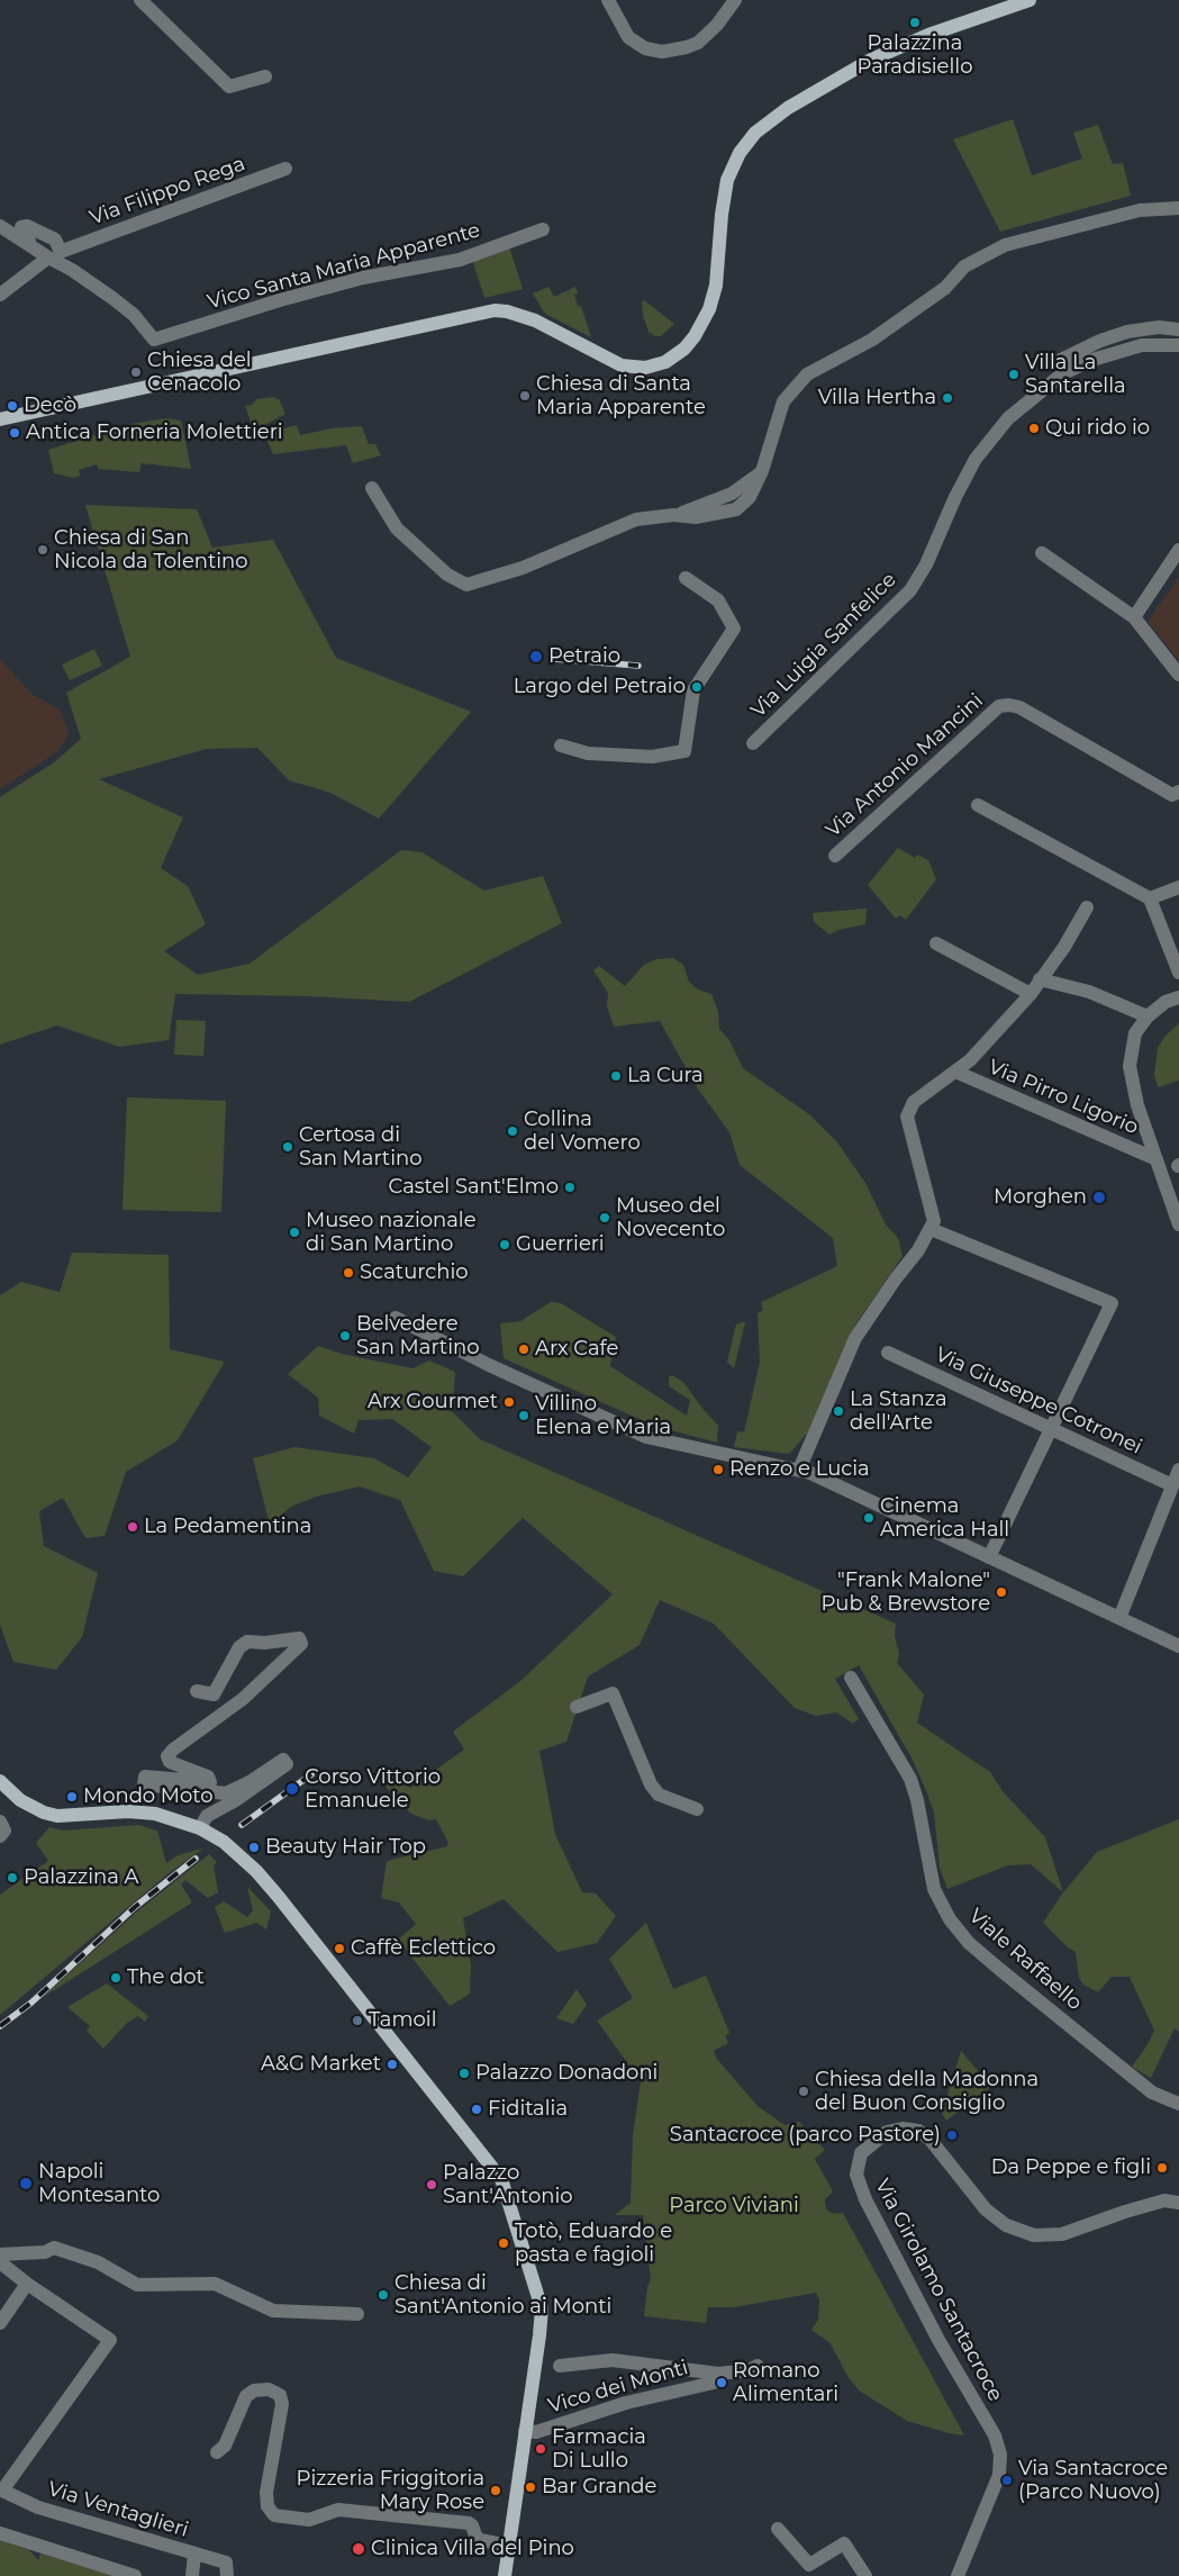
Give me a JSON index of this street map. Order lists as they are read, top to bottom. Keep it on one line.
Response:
{"streets":{"street":["Via Filippo Rega","Vico Santa Maria Apparente","Via Luigia Sanfelice","Via Antonio Mancini","Via Pirro Ligorio","Via Giuseppe Cotronei","Viale Raffaello","Via Girolamo Santacroce","Vico dei Monti","Via Ventaglieri"]},"crossings":[["Via Filippo Rega","Vico Santa Maria Apparente"]],"parks":["Parco Viviani"],"places":["Palazzina Paradisiello","Chiesa del Cenacolo","Villa La Santarella","Chiesa di Santa Maria Apparente","Villa Hertha","Decò","Qui rido io","Antica Forneria Molettieri","Chiesa di San Nicola da Tolentino","Petraio","Largo del Petraio","La Cura","Collina del Vomero","Certosa di San Martino","Castel Sant'Elmo","Morghen","Museo del Novecento","Museo nazionale di San Martino","Guerrieri","Scaturchio","Belvedere San Martino","Arx Cafe","Arx Gourmet","La Stanza dell'Arte","Villino Elena e Maria","Renzo e Lucia","Cinema America Hall","La Pedamentina","\"Frank Malone\" Pub & Brewstore","Corso Vittorio Emanuele","Mondo Moto","Beauty Hair Top","Palazzina A","Caffè Eclettico","The dot","Tamoil","A&G Market","Palazzo Donadoni","Chiesa della Madonna del Buon Consiglio","Fiditalia","Santacroce (parco Pastore)","Da Peppe e figli","Napoli Montesanto","Palazzo Sant'Antonio","Totò, Eduardo e pasta e fagioli","Chiesa di Sant'Antonio ai Monti","Romano Alimentari","Farmacia Di Lullo","Via Santacroce (Parco Nuovo)","Bar Grande","Pizzeria Friggitoria Mary Rose","Clinica Villa del Pino"]}
